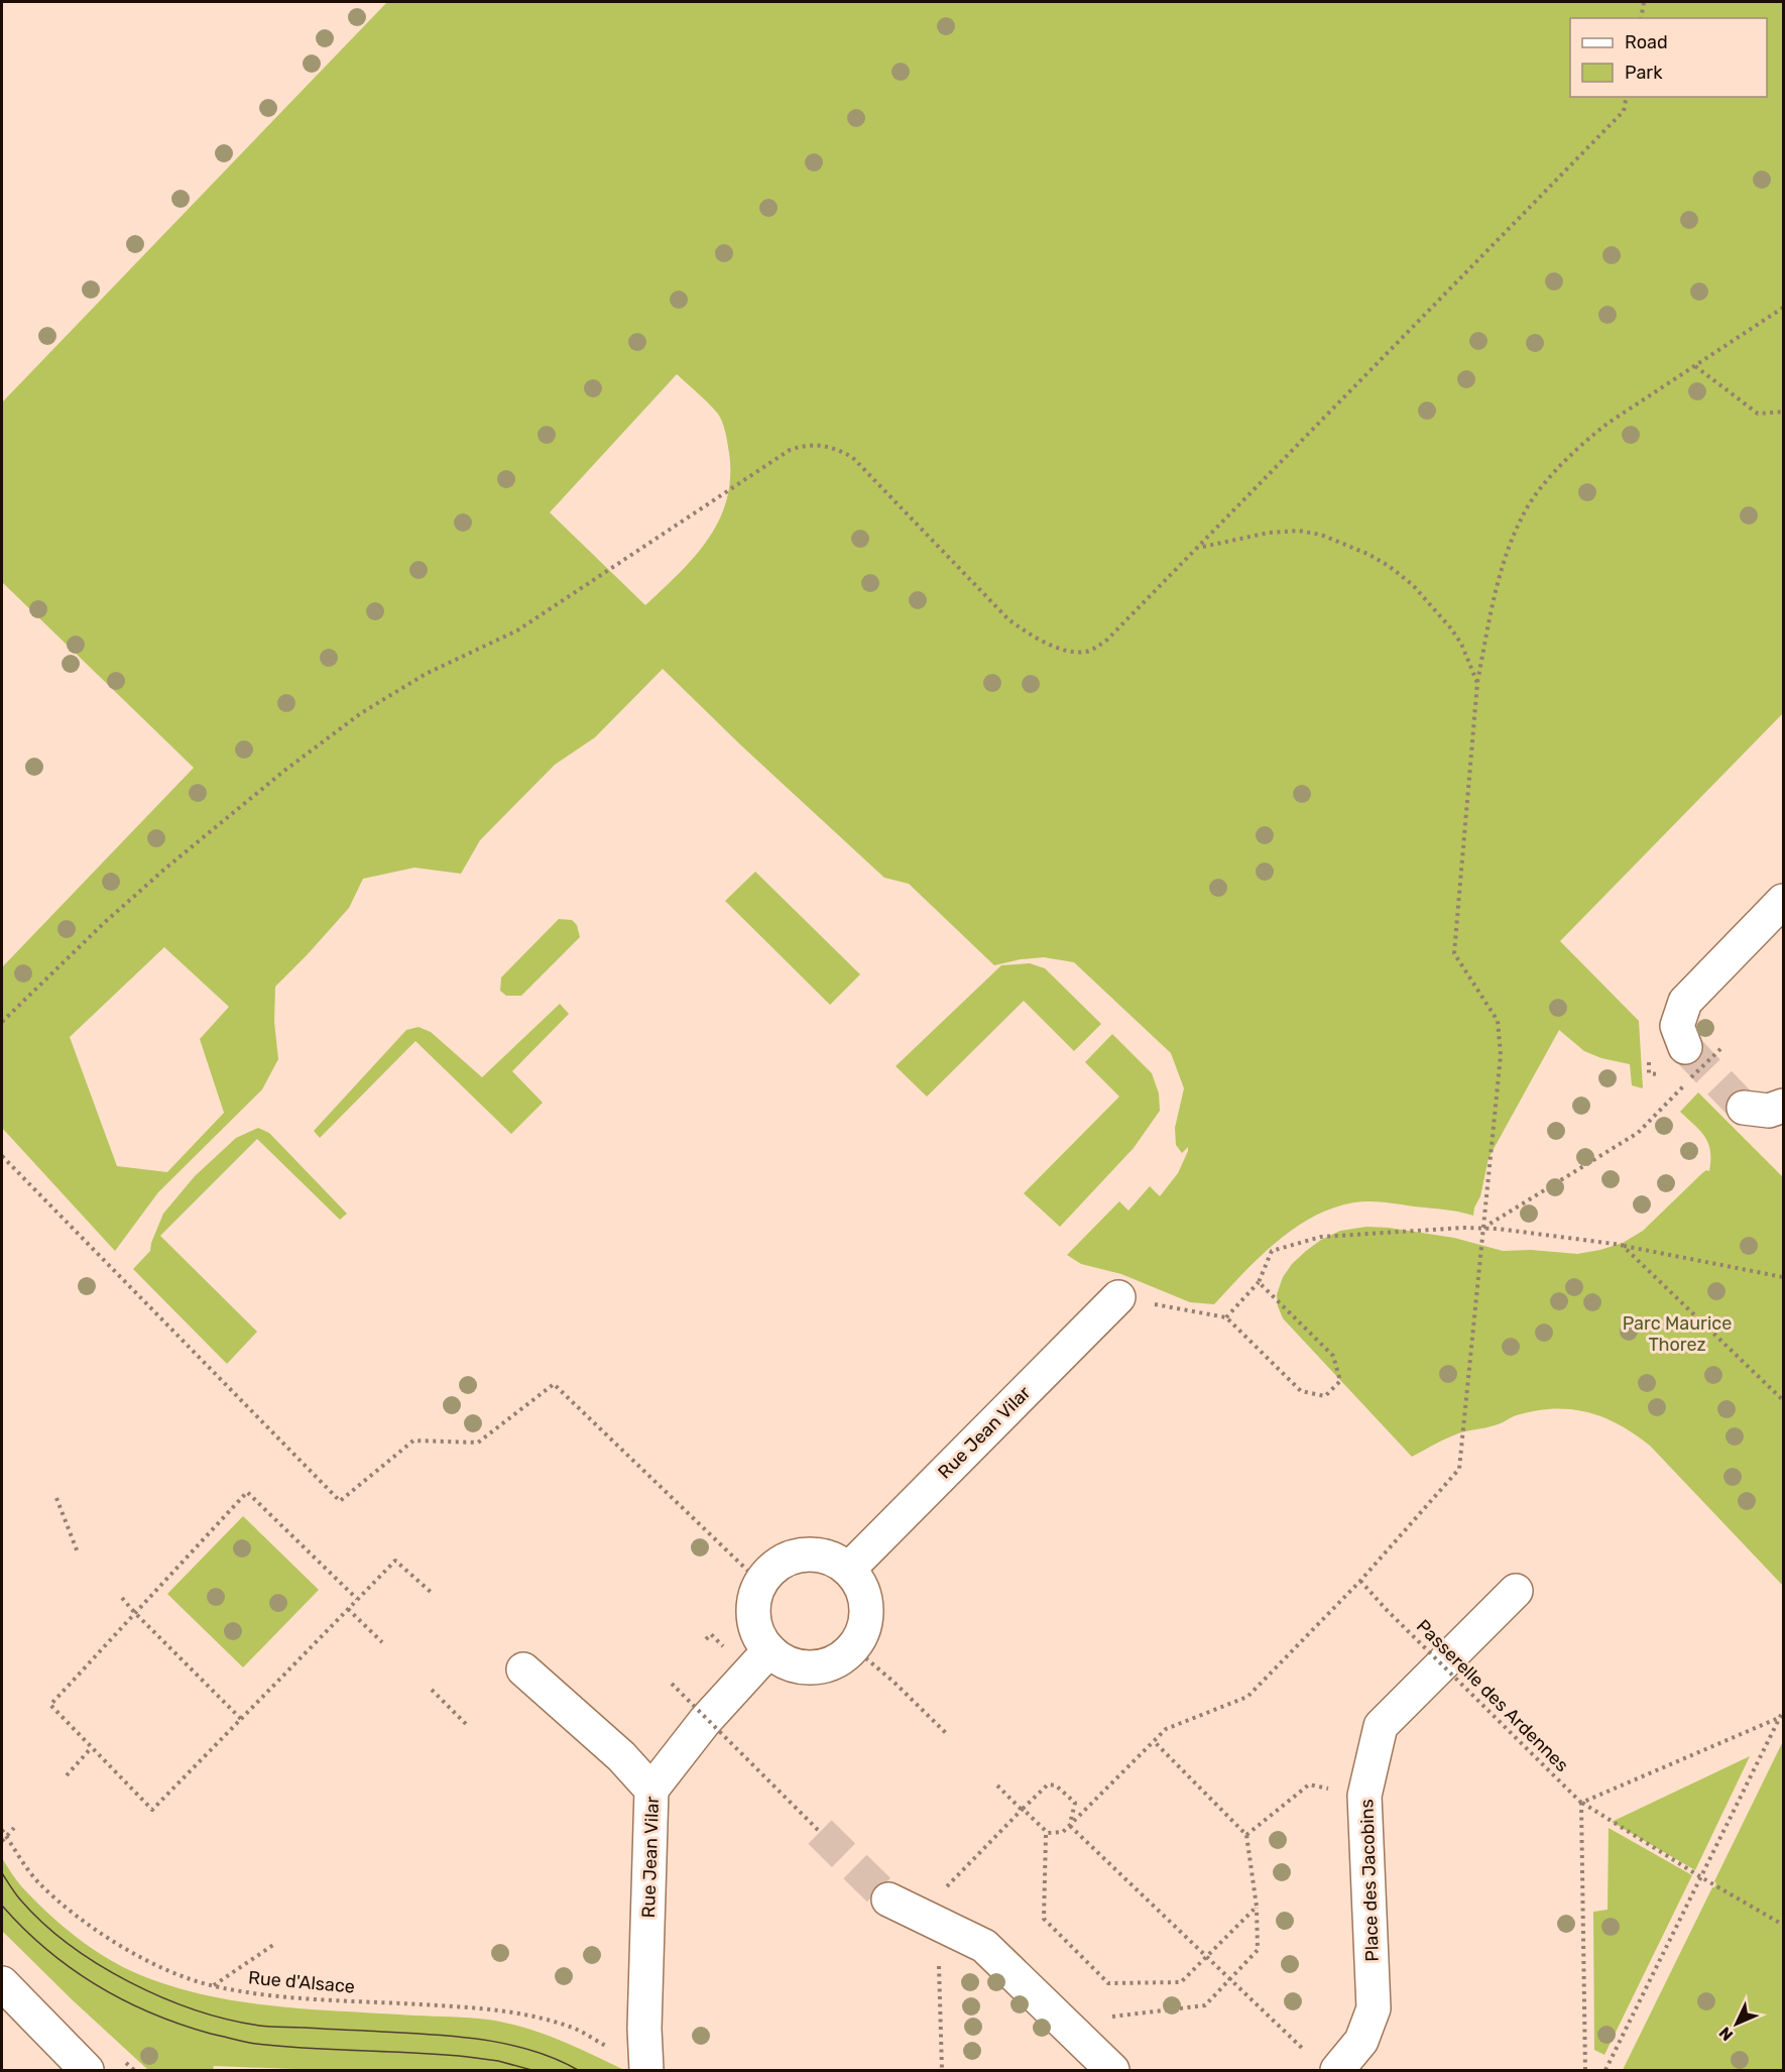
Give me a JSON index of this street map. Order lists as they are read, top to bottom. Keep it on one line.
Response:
{"streets":{"street":["Rue Jean Vilar","Place des Jacobins"],"path":["Passerelle des Ardennes","Rue d'Alsace"]},"parks":["Parc Maurice Thorez"],"legend":["Road","Park"],"north":"bottom left"}
